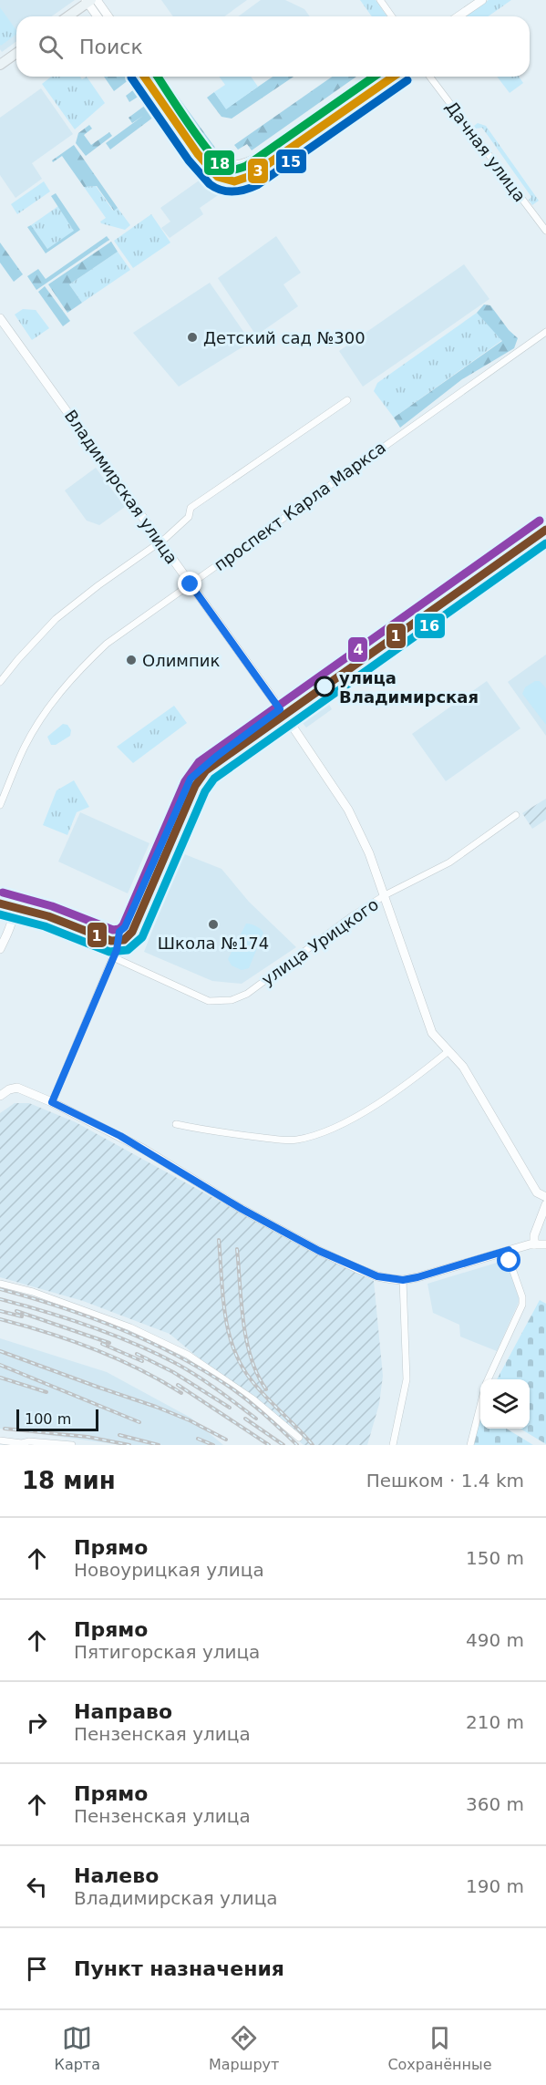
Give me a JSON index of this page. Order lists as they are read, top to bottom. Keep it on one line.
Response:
{"streets":{"main road":["Владимирская улица"],"street":["Дачная улица","проспект Карла Маркса","улица Урицкого"]},"crossings":[["Владимирская улица","проспект Карла Маркса"]],"places":["Детский сад №300","Олимпик","улица Владимирская","Школа №174"],"lines":["transit line 3","tram line 18","transit line 15","transit line 4","transit line 1","transit line 16"],"scale_bar":"100 m","page":{"search":"Поиск","scale":"100 m","heading":["18 мин","Пешком · 1.4 km"],"list":[["Прямо","Новоурицкая улица","150 m"],["Прямо","Пятигорская улица","490 m"],["Направо","Пензенская улица","210 m"],["Прямо","Пензенская улица","360 m"],["Налево","Владимирская улица","190 m"],"Пункт назначения"],"nav":["Карта","Маршрут","Сохранённые"]}}
